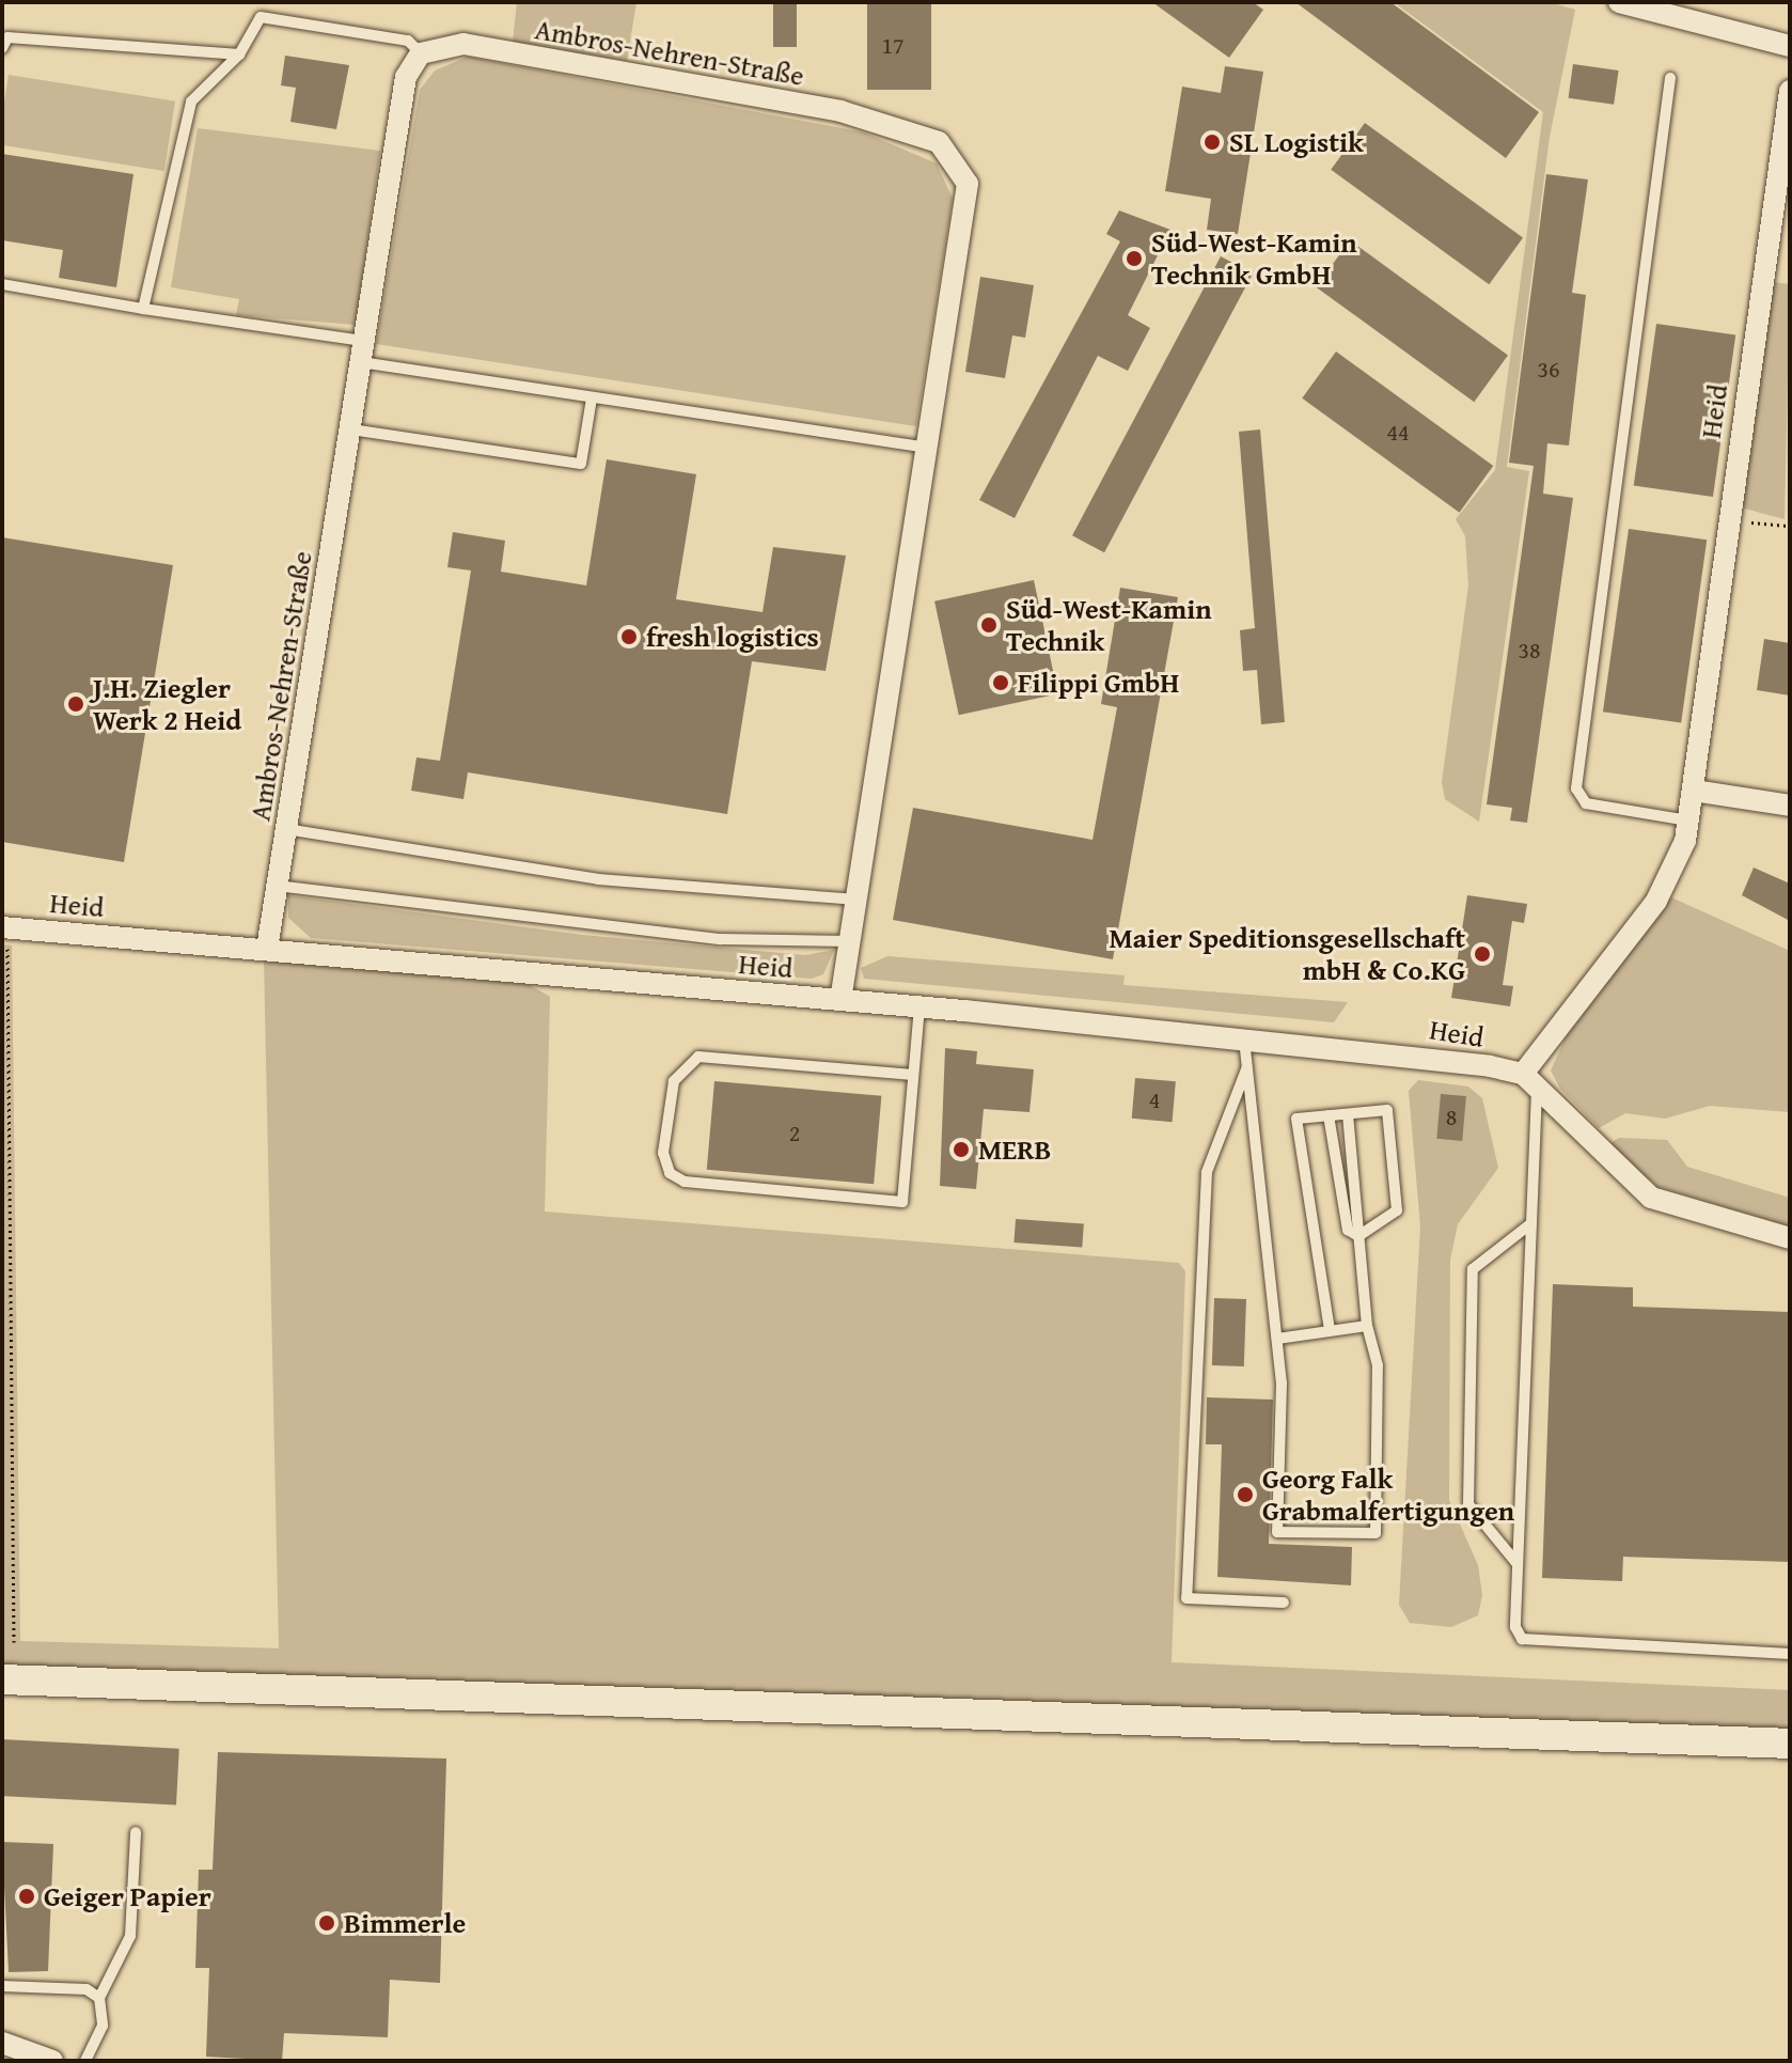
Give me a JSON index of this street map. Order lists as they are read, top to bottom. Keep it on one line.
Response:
{"streets":{"street":["Ambros-Nehren-Straße","Heid"]},"crossings":[["Ambros-Nehren-Straße","Heid"]],"places":["SL Logistik","Süd-West-Kamin Technik GmbH","Süd-West-Kamin Technik","fresh logistics","Filippi GmbH","J.H. Ziegler Werk 2 Heid","Maier Speditionsgesellschaft mbH & Co.KG","MERB","Georg Falk Grabmalfertigungen","Geiger Papier","Bimmerle"],"house_numbers":["17","36","44","38","4","8","2"]}
